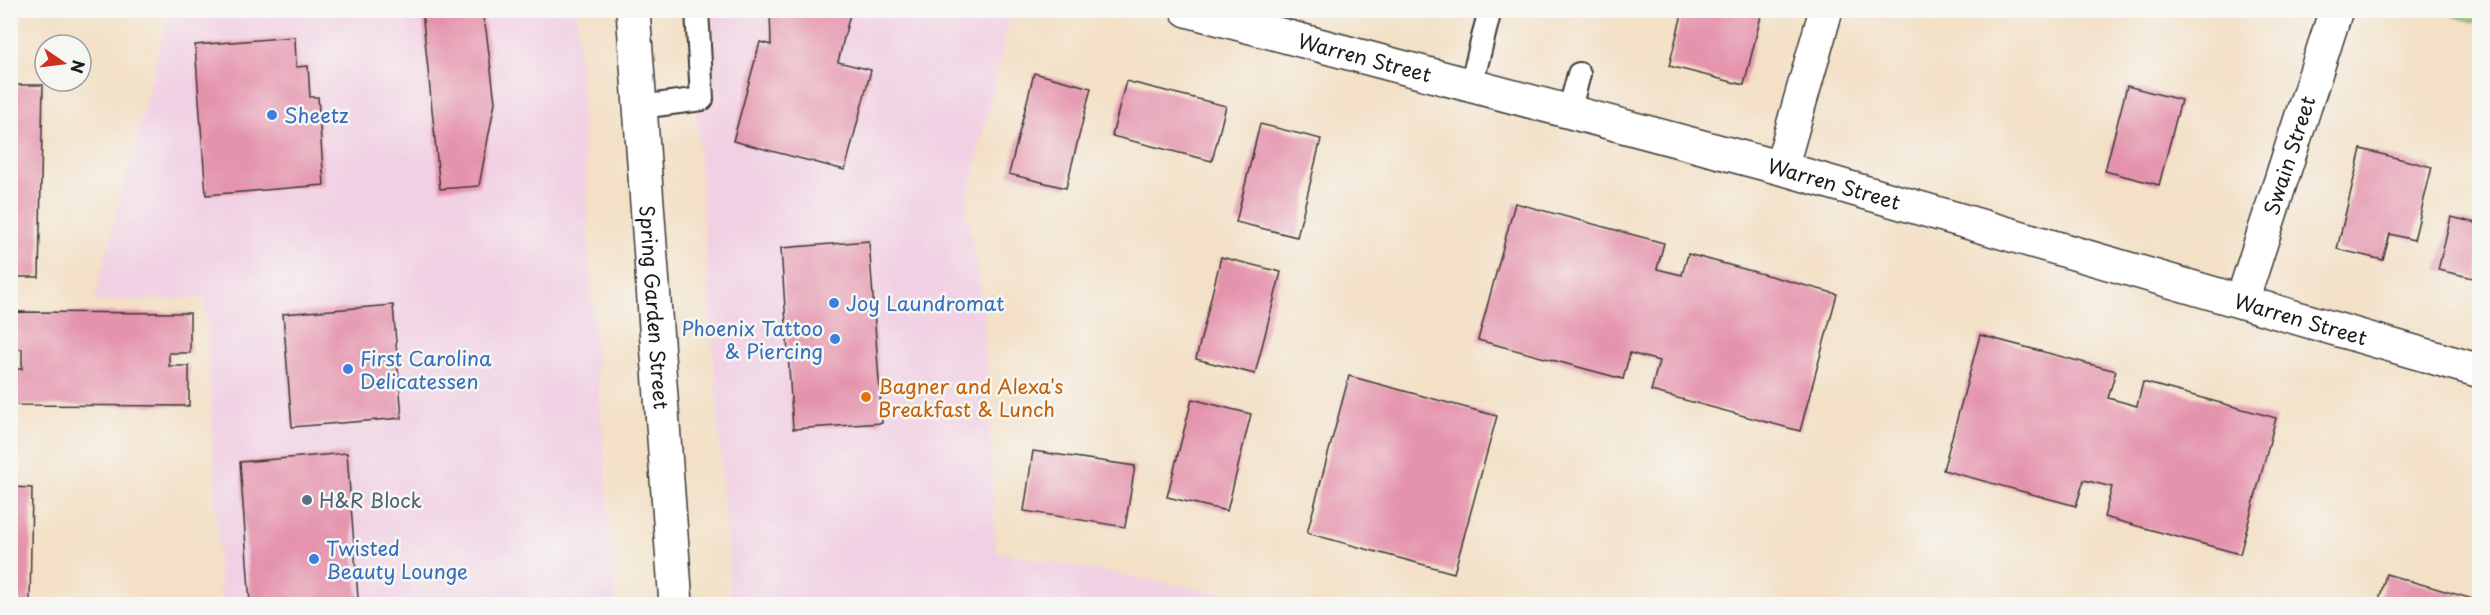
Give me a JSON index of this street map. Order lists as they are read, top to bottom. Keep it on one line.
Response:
{"streets":{"street":["Warren Street","Swain Street","Spring Garden Street"]},"crossings":[["Warren Street","Swain Street"]],"places":["Sheetz","Joy Laundromat","Phoenix Tattoo & Piercing","First Carolina Delicatessen","Bagner and Alexa's Breakfast & Lunch","H&R Block","Twisted Beauty Lounge"],"north":"right"}
